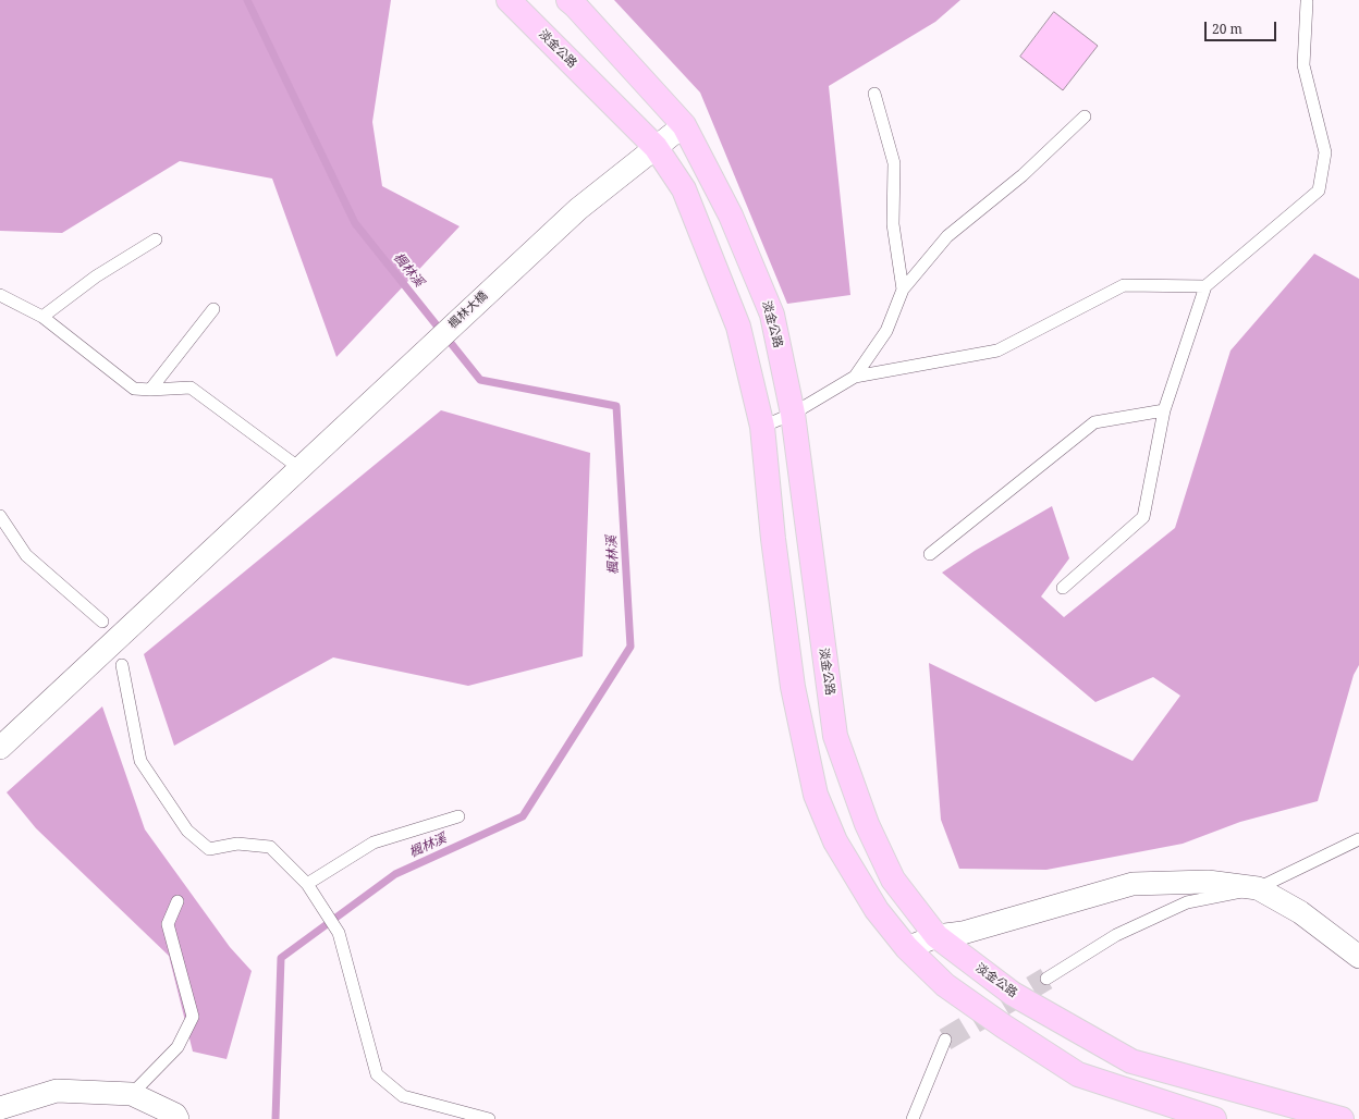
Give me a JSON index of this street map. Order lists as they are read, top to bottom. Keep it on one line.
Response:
{"streets":{"main road":["淡金公路"],"street":["楓林大橋"]},"crossings":[["淡金公路","楓林大橋"]],"water":["楓林溪"],"scale_bar":"20 m"}
